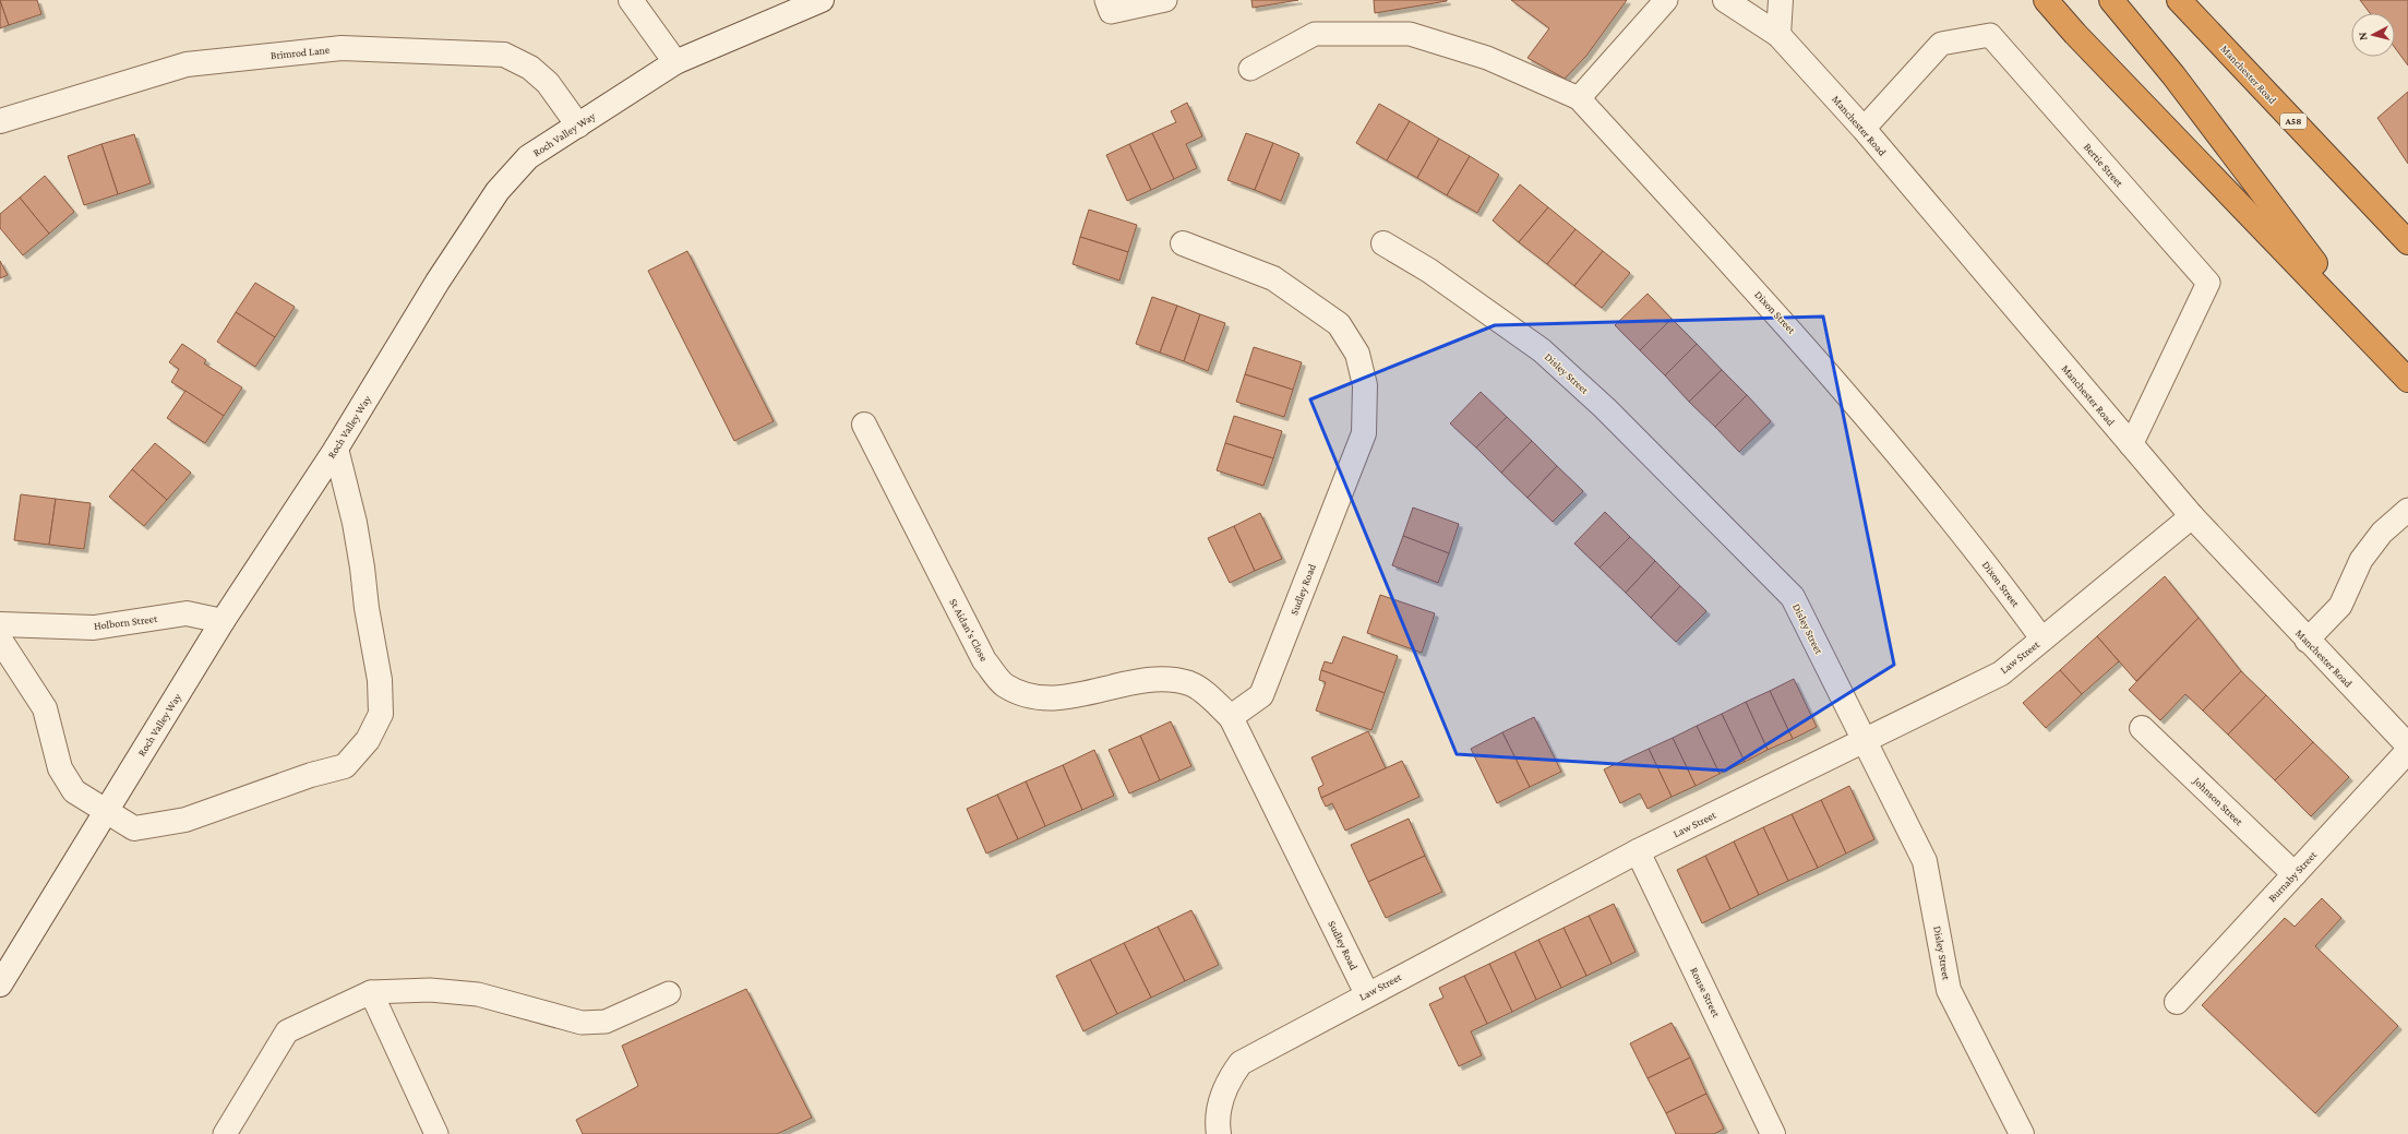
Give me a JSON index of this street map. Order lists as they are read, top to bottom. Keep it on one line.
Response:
{"streets":{"highway":["Manchester Road","A58"],"street":["Brimrod Lane","Roch Valley Way","Disley Street","Sudley Road","Holborn Street","St Aidan's Close","Law Street","Johnson Street","Burnaby Street","Rouse Street"],"lane":["Bertie Street","Dixon Street"]},"crossings":[["Brimrod Lane","Roch Valley Way"],["Manchester Road","Bertie Street"],["Manchester Road","Law Street"],["Roch Valley Way","Holborn Street"],["Dixon Street","Law Street"],["Disley Street","Law Street"],["Sudley Road","St Aidan's Close"],["Sudley Road","Law Street"],["Law Street","Rouse Street"],["Johnson Street","Burnaby Street"]],"north":"left"}
